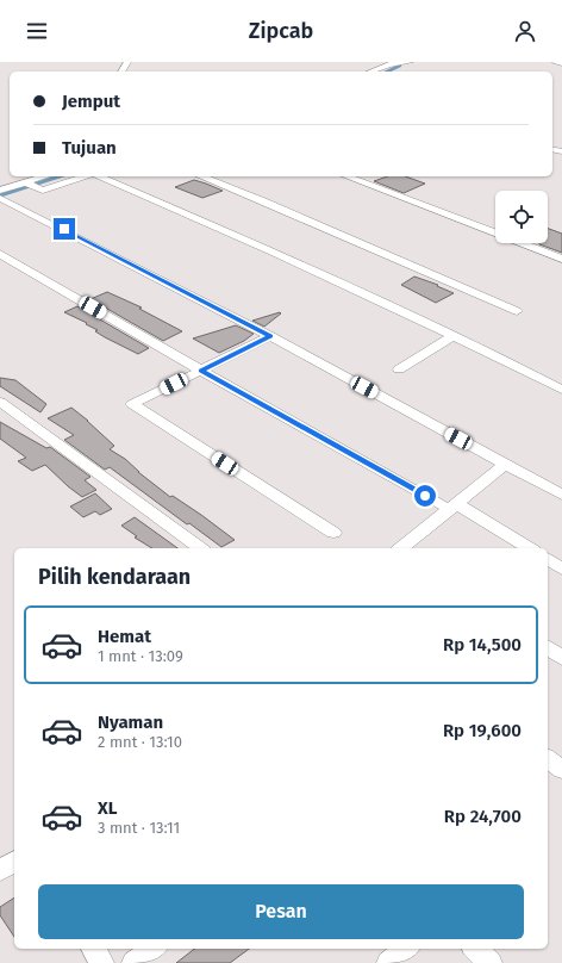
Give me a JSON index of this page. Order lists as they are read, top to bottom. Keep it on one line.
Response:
{"page":{"header":"Zipcab","banner":["Jemput","Tujuan"],"heading":"Pilih kendaraan","list":[{"name":"Hemat","note":"1 mnt · 13:09","value":"Rp 14,500"},{"name":"Nyaman","note":"2 mnt · 13:10","value":"Rp 19,600"},{"name":"XL","note":"3 mnt · 13:11","value":"Rp 24,700"}],"buttons":"Pesan"}}
